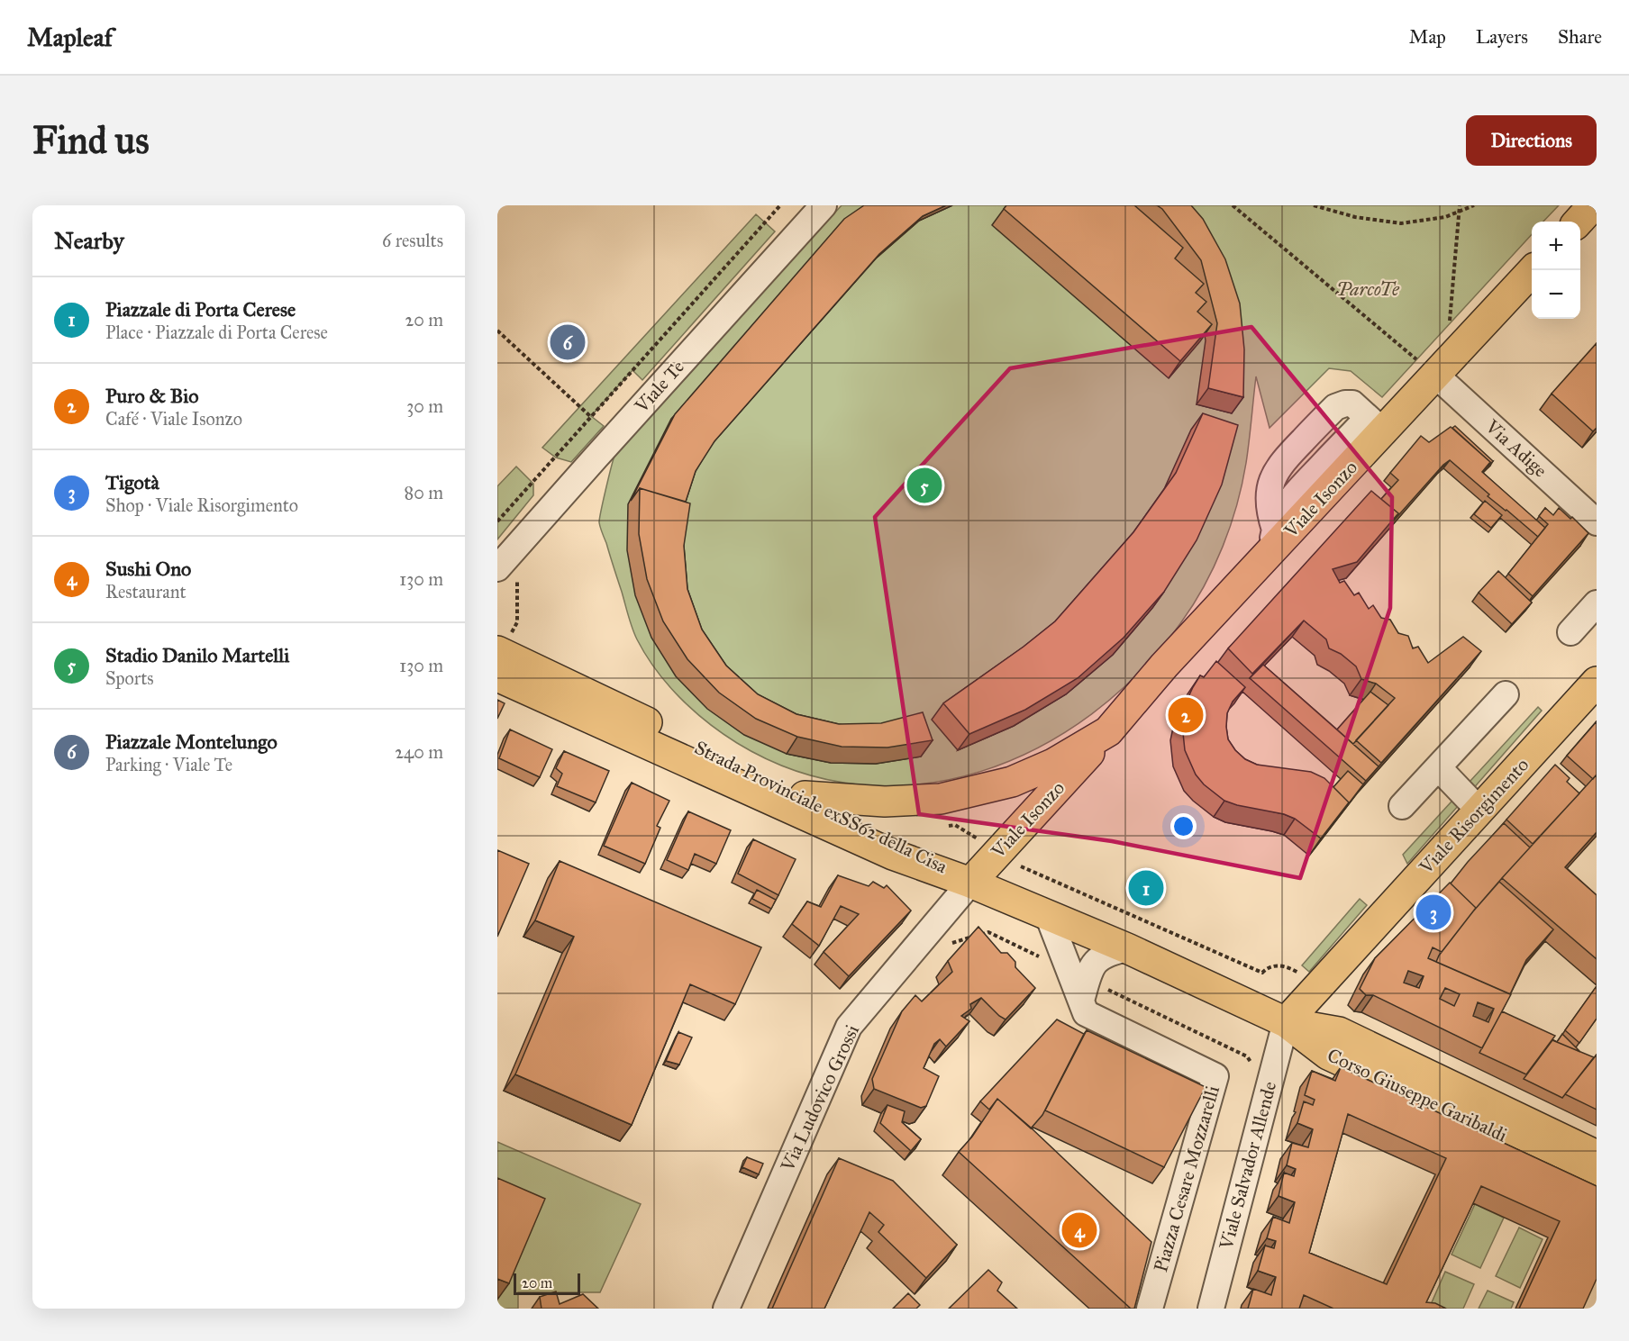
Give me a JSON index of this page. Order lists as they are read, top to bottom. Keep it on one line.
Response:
{"streets":{"main road":["Viale Isonzo","Strada Provinciale exSS62 della Cisa","Viale Risorgimento","Corso Giuseppe Garibaldi"],"street":["Viale Te","Via Adige","Via Ludovico Grossi","Viale Salvador Allende","Piazza Cesare Mozzarelli"]},"crossings":[["Via Adige","Viale Isonzo"],["Viale Isonzo","Strada Provinciale exSS62 della Cisa"],["Viale Isonzo","Via Ludovico Grossi"],["Strada Provinciale exSS62 della Cisa","Via Ludovico Grossi"],["Viale Risorgimento","Corso Giuseppe Garibaldi"],["Viale Risorgimento","Viale Salvador Allende"],["Corso Giuseppe Garibaldi","Viale Salvador Allende"]],"parks":["ParcoTe"],"scale_bar":"20 m","page":{"header":"Mapleaf","nav":["Map","Layers","Share"],"buttons":"Directions","title":"Find us","heading":["Nearby","6 results"],"map_buttons":["+","−"],"list":[{"mark":"1","name":"Piazzale di Porta Cerese","note":"Place · Piazzale di Porta Cerese","value":"20 m"},{"mark":"2","name":"Puro & Bio","note":"Café · Viale Isonzo","value":"30 m"},{"mark":"3","name":"Tigotà","note":"Shop · Viale Risorgimento","value":"80 m"},{"mark":"4","name":"Sushi Ono","note":"Restaurant","value":"130 m"},{"mark":"5","name":"Stadio Danilo Martelli","note":"Sports","value":"130 m"},{"mark":"6","name":"Piazzale Montelungo","note":"Parking · Viale Te","value":"240 m"}],"pins":["6","5","2","1","3","4"],"scale":"20 m"}}
